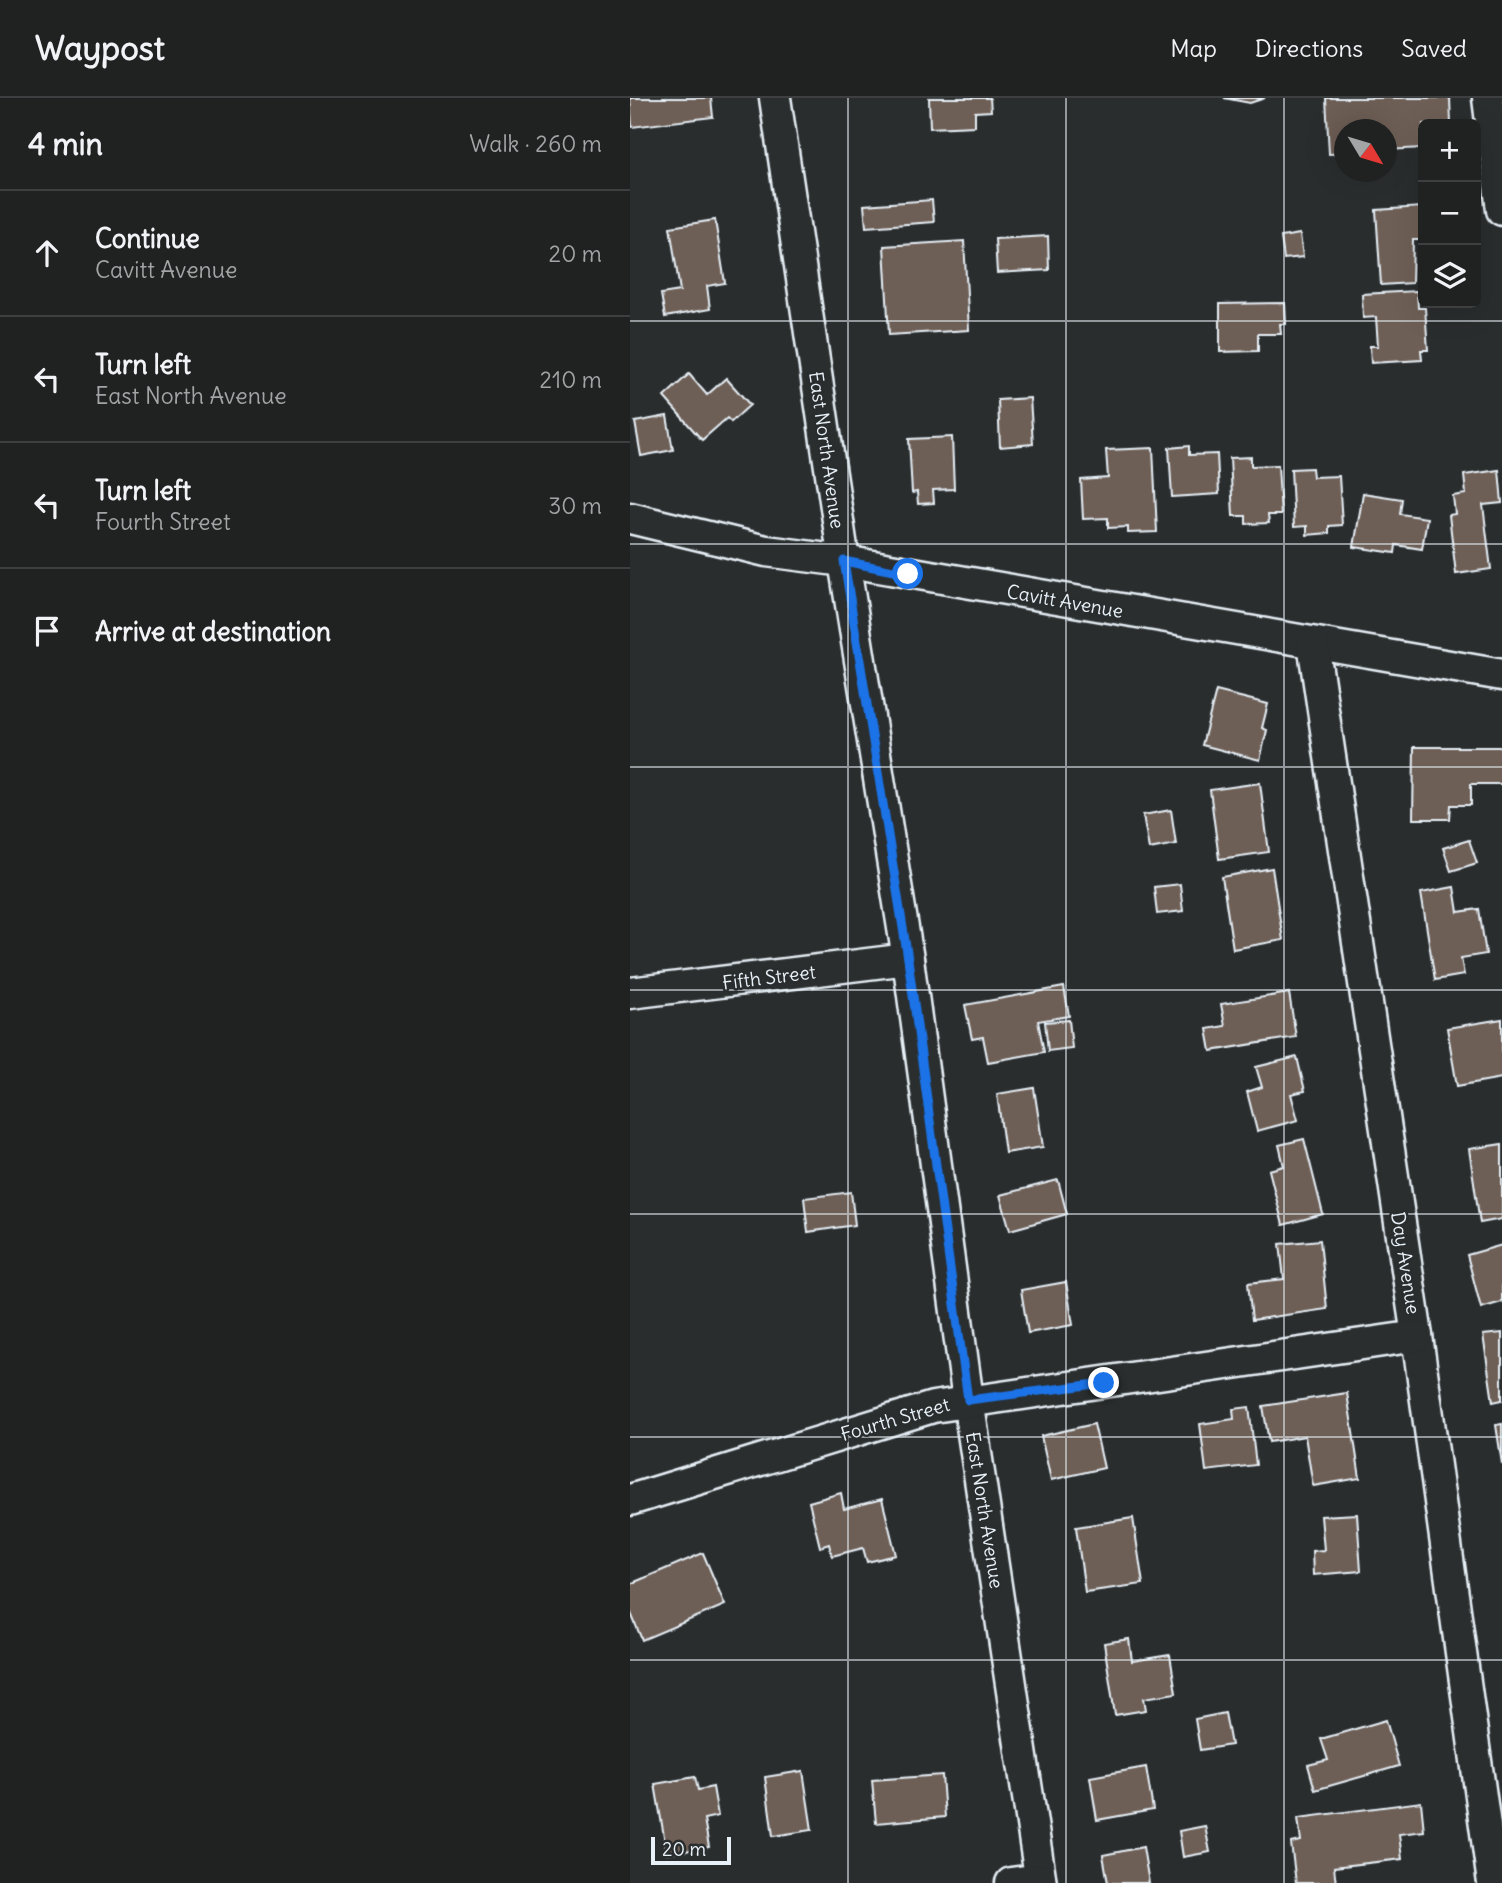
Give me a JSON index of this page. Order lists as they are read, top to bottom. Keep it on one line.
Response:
{"streets":{"street":["East North Avenue","Cavitt Avenue","Fifth Street","Day Avenue","Fourth Street"]},"crossings":[["East North Avenue","Cavitt Avenue"],["East North Avenue","Fifth Street"],["East North Avenue","Fourth Street"],["Cavitt Avenue","Day Avenue"],["Day Avenue","Fourth Street"]],"scale_bar":"20 m","north":"bottom right","page":{"header":"Waypost","nav":["Map","Directions","Saved"],"heading":["4 min","Walk · 260 m"],"map_buttons":["+","−"],"list":[["Continue","Cavitt Avenue","20 m"],["Turn left","East North Avenue","210 m"],["Turn left","Fourth Street","30 m"],"Arrive at destination"],"scale":"20 m"}}
